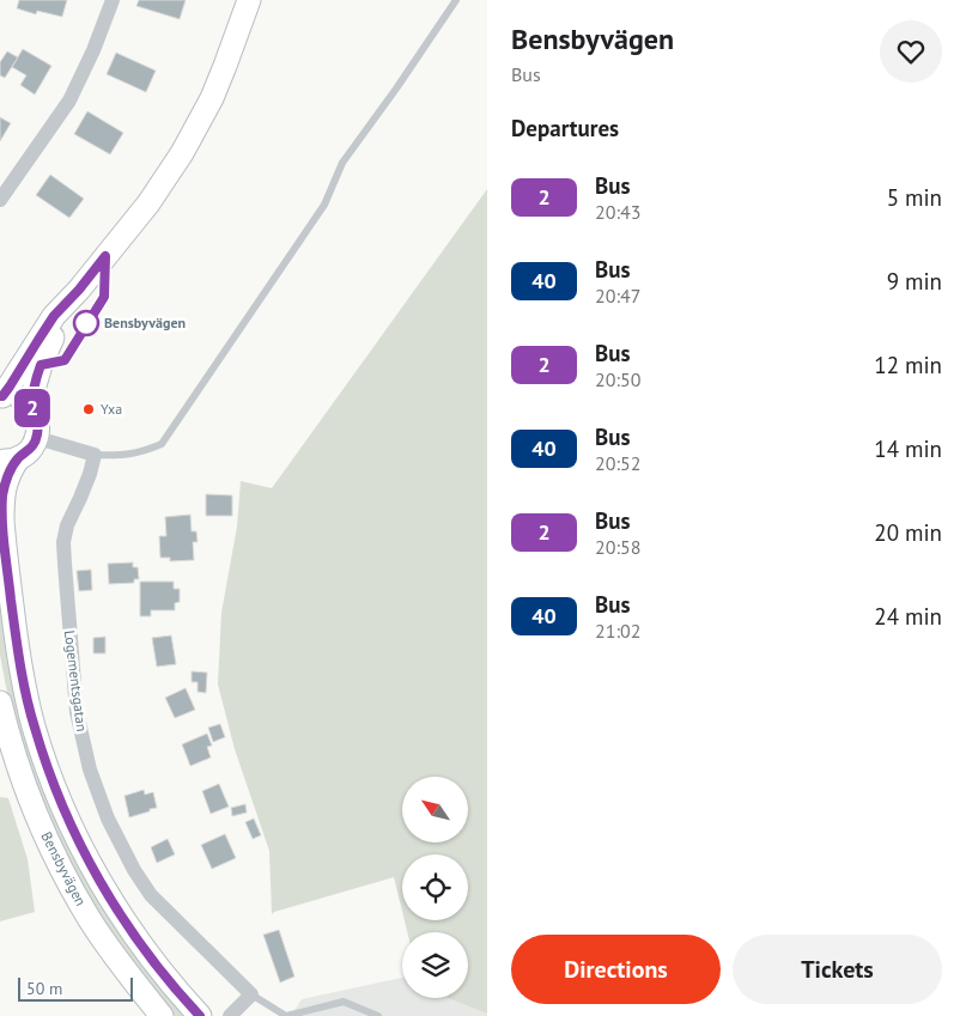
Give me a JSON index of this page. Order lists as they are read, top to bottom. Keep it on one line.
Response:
{"streets":{"main road":["Bensbyvägen"],"street":["Logementsgatan"]},"places":["Bensbyvägen","Yxa"],"lines":["bus line 2"],"scale_bar":"50 m","north":"top left","page":{"on_map":"2","heading":[["Bensbyvägen","Bus"],"Departures"],"list":[{"mark":"2","name":"Bus","note":"20:43","value":"5 min"},{"mark":"40","name":"Bus","note":"20:47","value":"9 min"},{"mark":"2","name":"Bus","note":"20:50","value":"12 min"},{"mark":"40","name":"Bus","note":"20:52","value":"14 min"},{"mark":"2","name":"Bus","note":"20:58","value":"20 min"},{"mark":"40","name":"Bus","note":"21:02","value":"24 min"}],"buttons":["Directions","Tickets"],"scale":"50 m"}}
